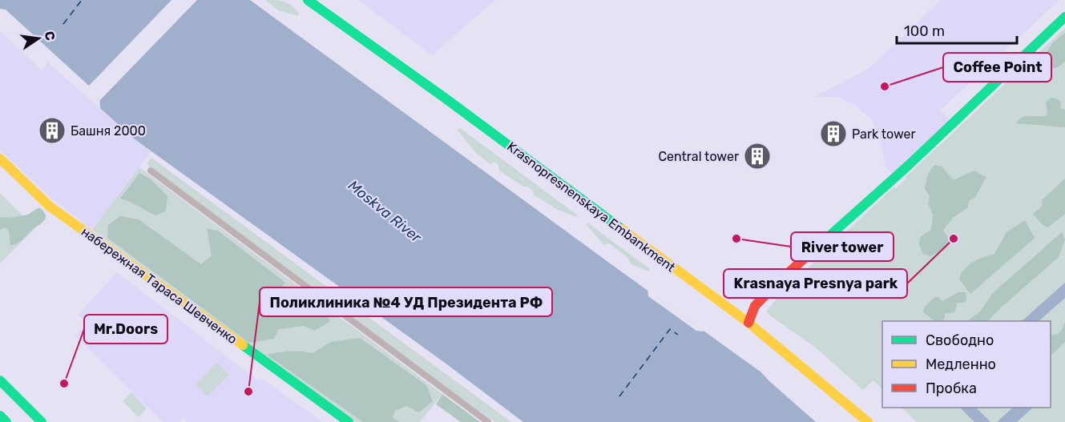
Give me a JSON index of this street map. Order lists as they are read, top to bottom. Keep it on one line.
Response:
{"streets":{"street":["Krasnopresnenskaya Embankment","набережная Тараса Шевченко"]},"water":["Moskva River"],"places":{"other":["Coffee Point","River tower","Krasnaya Presnya park","Mr.Doors","Поликлиника №4 УД Президента РФ"],"building":["Башня 2000","Park tower","Central tower"]},"legend":["Свободно","Медленно","Пробка"],"scale_bar":"100 m","north":"right"}
